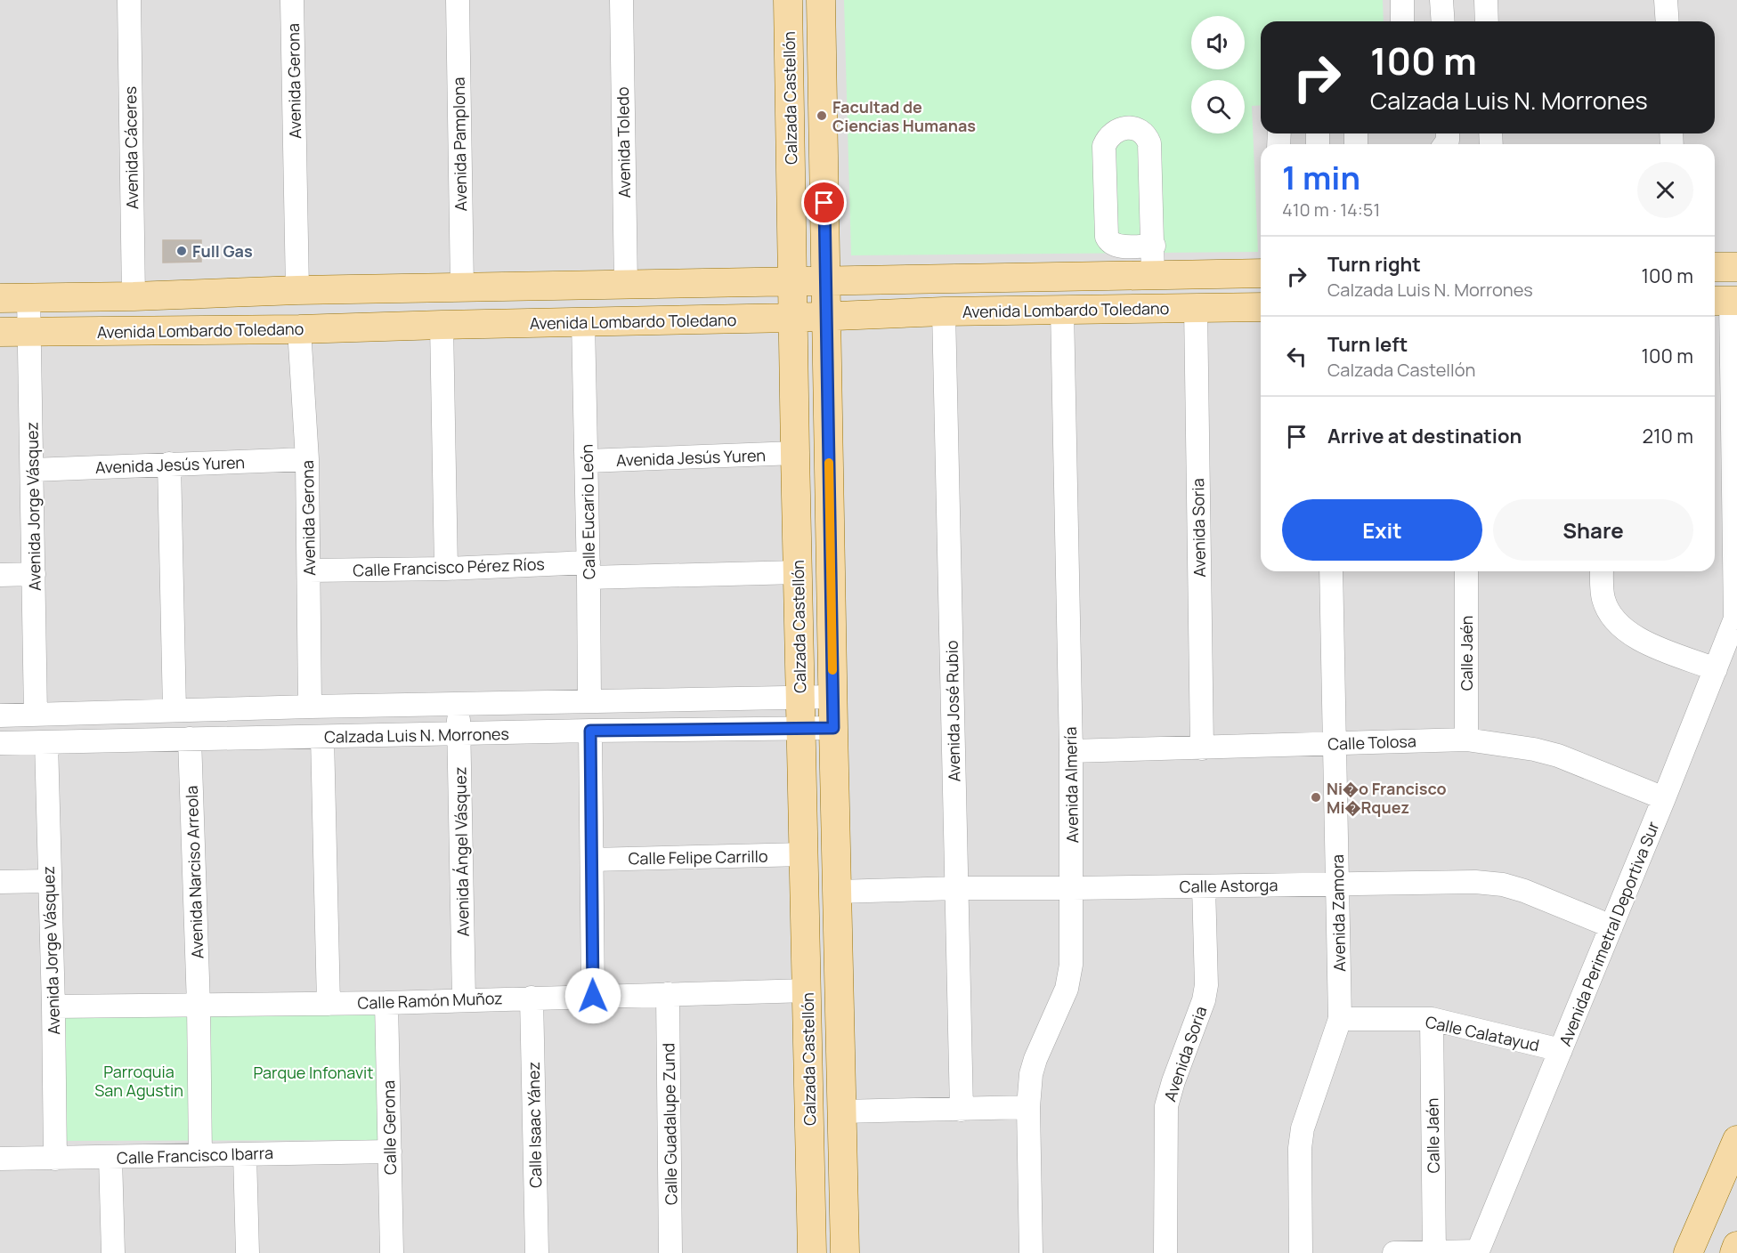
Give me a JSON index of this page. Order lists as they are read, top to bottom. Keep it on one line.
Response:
{"streets":{"main road":["Calzada Castellón","Avenida Lombardo Toledano"],"street":["Avenida Gerona","Avenida Toledo","Avenida Pamplona","Avenida Cáceres","Avenida Jesús Yuren","Avenida Jorge Vásquez","Calle Eucario León","Avenida Soria","Calle Francisco Pérez Ríos","Calle Jaén","Avenida José Rubio","Calzada Luis N. Morrones","Calle Tolosa","Avenida Almería","Avenida Ángel Vásquez","Calle Felipe Carrillo","Avenida Narciso Arreola","Calle Astorga","Avenida Zamora","Avenida Perimetral Deportiva Sur","Calle Ramón Muñoz","Calle Calatayud","Calle Guadalupe Zund","Calle Isaac Yánez","Calle Gerona","Calle Francisco Ibarra"]},"crossings":[["Avenida Gerona","Avenida Lombardo Toledano"],["Avenida Gerona","Avenida Jesús Yuren"],["Avenida Gerona","Calle Francisco Pérez Ríos"],["Avenida Gerona","Calzada Luis N. Morrones"],["Calzada Castellón","Avenida Lombardo Toledano"],["Calzada Castellón","Avenida Jesús Yuren"],["Calzada Castellón","Calle Francisco Pérez Ríos"],["Calzada Castellón","Calzada Luis N. Morrones"],["Calzada Castellón","Calle Felipe Carrillo"],["Calzada Castellón","Calle Astorga"],["Calzada Castellón","Calle Ramón Muñoz"],["Avenida Toledo","Avenida Lombardo Toledano"],["Avenida Pamplona","Avenida Lombardo Toledano"],["Avenida Cáceres","Avenida Lombardo Toledano"],["Avenida Lombardo Toledano","Avenida Jorge Vásquez"],["Avenida Lombardo Toledano","Calle Eucario León"],["Avenida Lombardo Toledano","Avenida Soria"],["Avenida Lombardo Toledano","Avenida José Rubio"],["Avenida Lombardo Toledano","Avenida Almería"],["Avenida Jesús Yuren","Avenida Jorge Vásquez"],["Avenida Jesús Yuren","Calle Eucario León"],["Avenida Jorge Vásquez","Calzada Luis N. Morrones"],["Avenida Jorge Vásquez","Calle Ramón Muñoz"],["Avenida Jorge Vásquez","Calle Francisco Ibarra"],["Calle Eucario León","Calle Francisco Pérez Ríos"],["Calle Eucario León","Calzada Luis N. Morrones"],["Avenida Soria","Calle Tolosa"],["Avenida Soria","Calle Astorga"],["Calle Jaén","Calle Tolosa"],["Calle Jaén","Calle Calatayud"],["Avenida José Rubio","Calle Astorga"],["Calzada Luis N. Morrones","Avenida Ángel Vásquez"],["Calzada Luis N. Morrones","Avenida Narciso Arreola"],["Calle Tolosa","Avenida Almería"],["Calle Tolosa","Avenida Zamora"],["Calle Tolosa","Avenida Perimetral Deportiva Sur"],["Avenida Almería","Calle Astorga"],["Avenida Ángel Vásquez","Calle Ramón Muñoz"],["Avenida Narciso Arreola","Calle Ramón Muñoz"],["Avenida Narciso Arreola","Calle Francisco Ibarra"],["Calle Astorga","Avenida Zamora"],["Calle Astorga","Avenida Perimetral Deportiva Sur"],["Avenida Zamora","Calle Calatayud"],["Avenida Perimetral Deportiva Sur","Calle Calatayud"],["Calle Ramón Muñoz","Calle Guadalupe Zund"],["Calle Ramón Muñoz","Calle Isaac Yánez"],["Calle Ramón Muñoz","Calle Gerona"],["Calle Gerona","Calle Francisco Ibarra"]],"parks":["Parroquia San Agustin","Parque Infonavit"],"places":["Facultad de Ciencias Humanas","Full Gas","Ni�o Francisco Mi�Rquez"],"page":{"turn":["100 m","Calzada Luis N. Morrones"],"heading":["1 min","410 m · 14:51"],"list":[{"name":"Turn right","note":"Calzada Luis N. Morrones","value":"100 m"},{"name":"Turn left","note":"Calzada Castellón","value":"100 m"},{"name":"Arrive at destination","value":"210 m"}],"buttons":["Exit","Share"]}}
